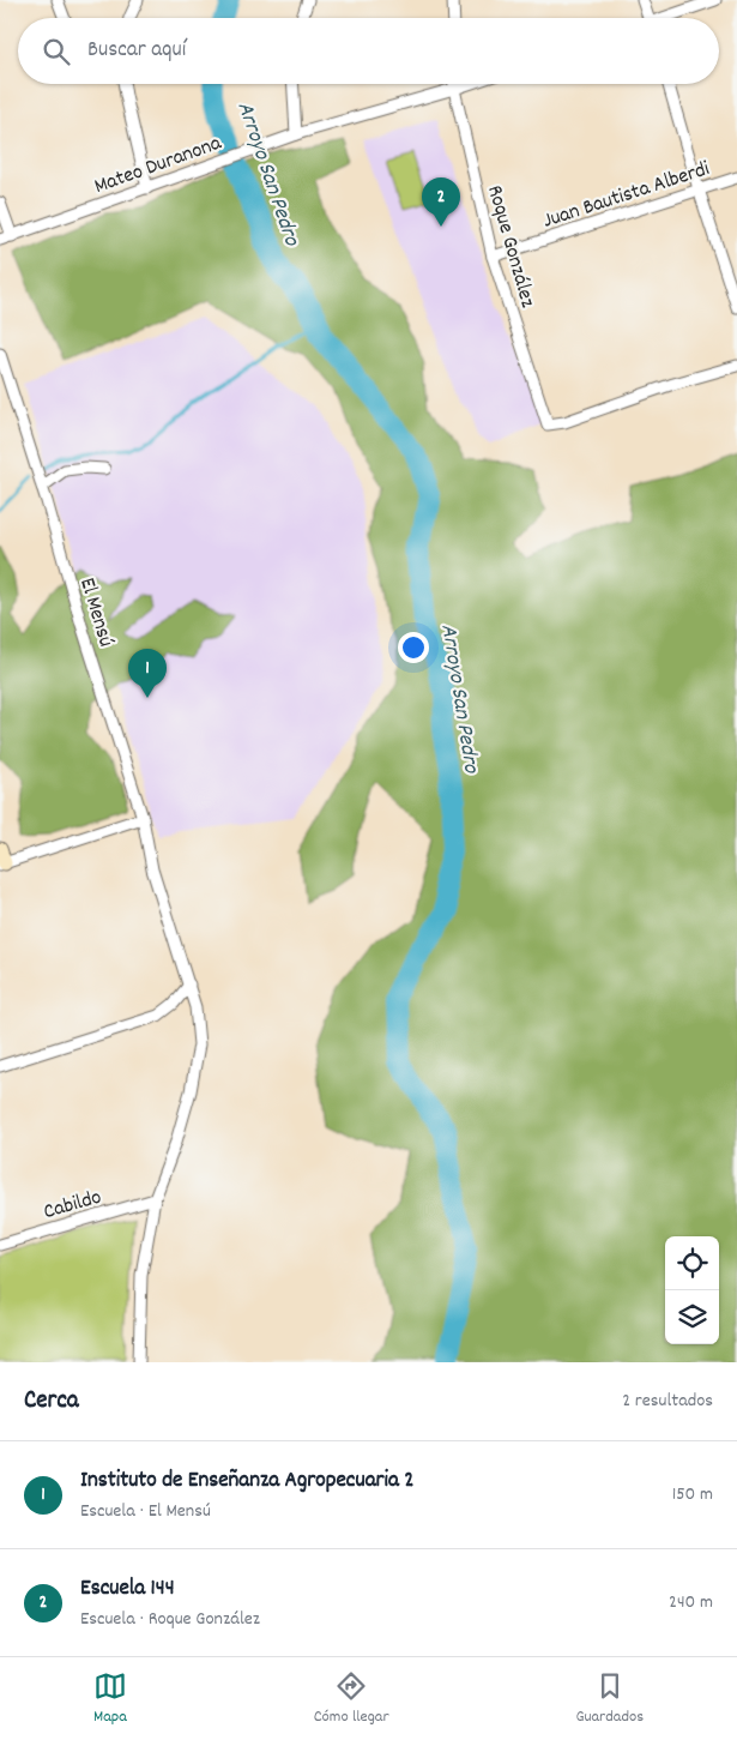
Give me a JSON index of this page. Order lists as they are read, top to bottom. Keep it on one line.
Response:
{"streets":{"street":["Mateo Duranona","Juan Bautista Alberdi","Roque González","El Mensú","Cabildo"]},"crossings":[["Mateo Duranona","Roque González"],["Juan Bautista Alberdi","Roque González"],["El Mensú","Cabildo"]],"water":["Arroyo San Pedro"],"page":{"search":"Buscar aquí","pins":["2","1"],"heading":["Cerca","2 resultados"],"list":[{"mark":"1","name":"Instituto de Enseñanza Agropecuaria 2","note":"Escuela · El Mensú","value":"150 m"},{"mark":"2","name":"Escuela 144","note":"Escuela · Roque González","value":"240 m"}],"nav":["Mapa","Cómo llegar","Guardados"]}}
